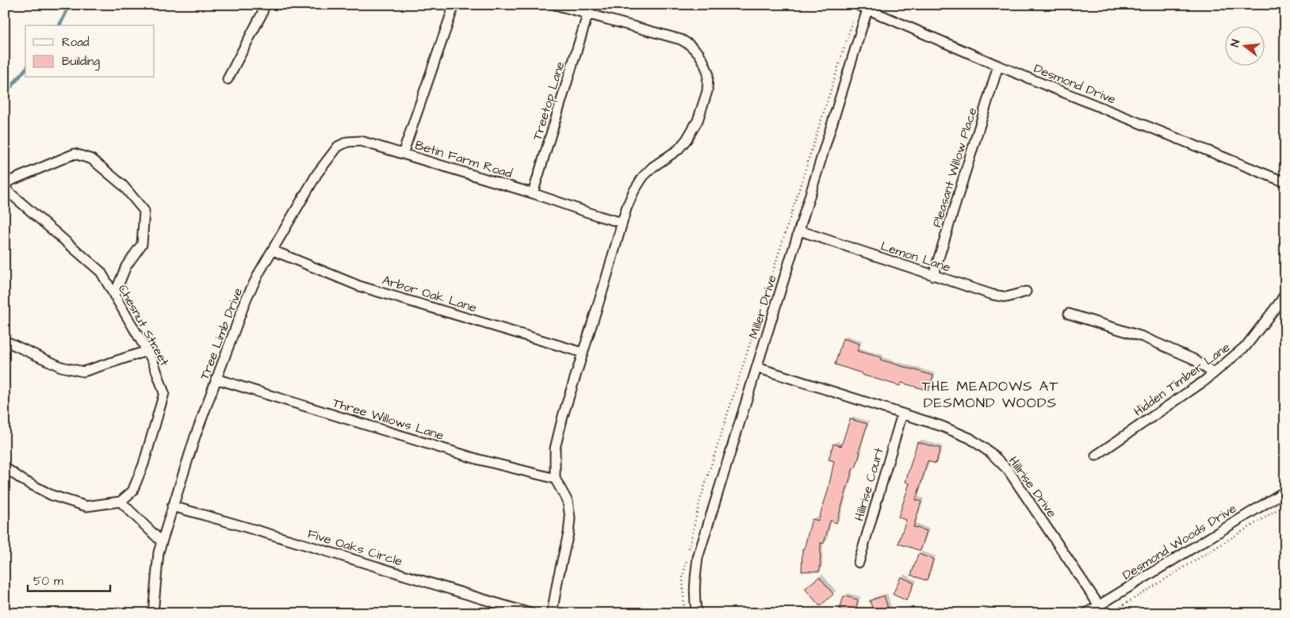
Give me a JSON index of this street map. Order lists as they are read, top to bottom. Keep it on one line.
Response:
{"streets":{"street":["Desmond Drive","Treetop Lane","Betin Farm Road","Pleasant Willow Place","Lemon Lane","Arbor Oak Lane","Miller Drive","Chesnut Street","Tree Limb Drive","Hidden Timber Lane","Three Willows Lane","Hillrise Court","Hillrise Drive","Desmond Woods Drive","Five Oaks Circle"]},"crossings":[["Desmond Drive","Pleasant Willow Place"],["Desmond Drive","Miller Drive"],["Treetop Lane","Betin Farm Road"],["Betin Farm Road","Tree Limb Drive"],["Pleasant Willow Place","Lemon Lane"],["Lemon Lane","Miller Drive"],["Arbor Oak Lane","Tree Limb Drive"],["Miller Drive","Hillrise Drive"],["Tree Limb Drive","Three Willows Lane"],["Tree Limb Drive","Five Oaks Circle"],["Hillrise Court","Hillrise Drive"],["Hillrise Drive","Desmond Woods Drive"]],"districts":["THE MEADOWS AT DESMOND WOODS"],"legend":["Road","Building"],"scale_bar":"50 m","north":"left"}
